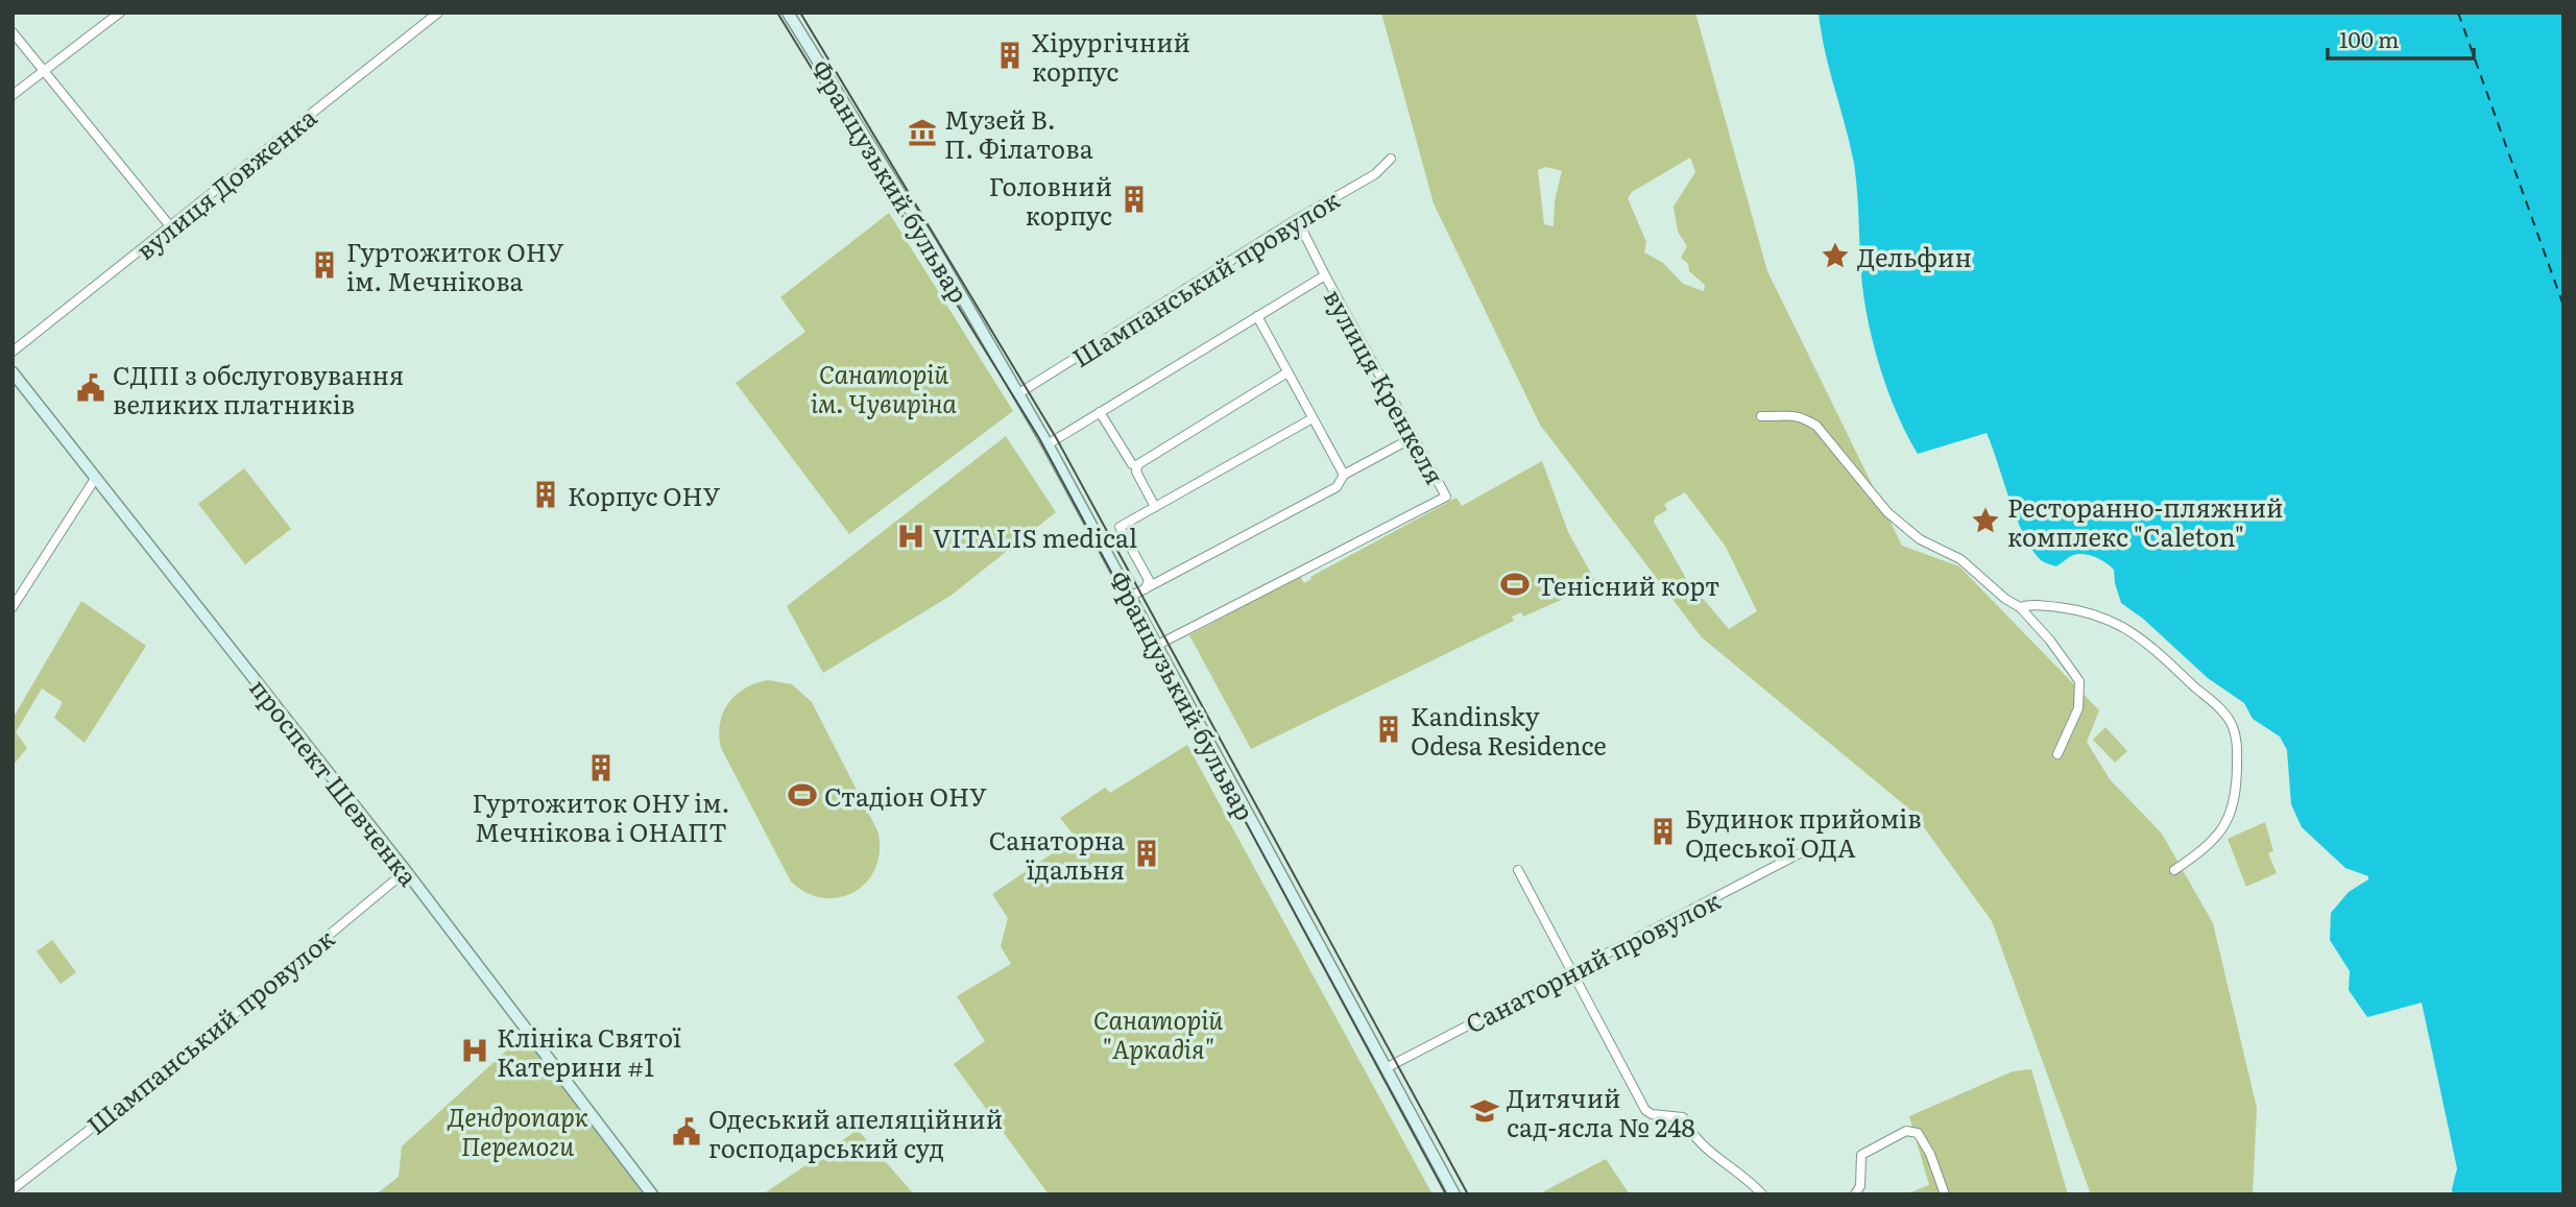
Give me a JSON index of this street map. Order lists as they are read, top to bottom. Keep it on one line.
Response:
{"streets":{"street":["Французький бульвар","вулиця Довженка","Шампанський провулок","вулиця Кренкеля","проспект Шевченка","Санаторний провулок"]},"crossings":[["Французький бульвар","Шампанський провулок"],["Французький бульвар","вулиця Кренкеля"],["Французький бульвар","Санаторний провулок"],["Шампанський провулок","вулиця Кренкеля"],["Шампанський провулок","проспект Шевченка"]],"parks":["Санаторій ім. Чувиріна","Санаторій \"Аркадія\"","Дендропарк Перемоги"],"places":{"building":["Хірургічний корпус","Головний корпус","Гуртожиток ОНУ ім. Мечнікова","Корпус ОНУ","Kandinsky Odesa Residence","Гуртожиток ОНУ ім. Мечнікова і ОНАПТ","Будинок прийомів Одеської ОДА","Санаторна їдальня"],"museum":["Музей В. П. Філатова"],"place":["Дельфин","Ресторанно-пляжний комплекс \"Caleton\""],"public building":["СДПІ з обслуговування великих платників","Одеський апеляційний господарський суд"],"hospital":["VITALIS medical","Клініка Святої Катерини #1"],"sports":["Тенісний корт","Стадіон ОНУ"],"school or university":["Дитячий сад-ясла № 248"]},"scale_bar":"100 m"}
